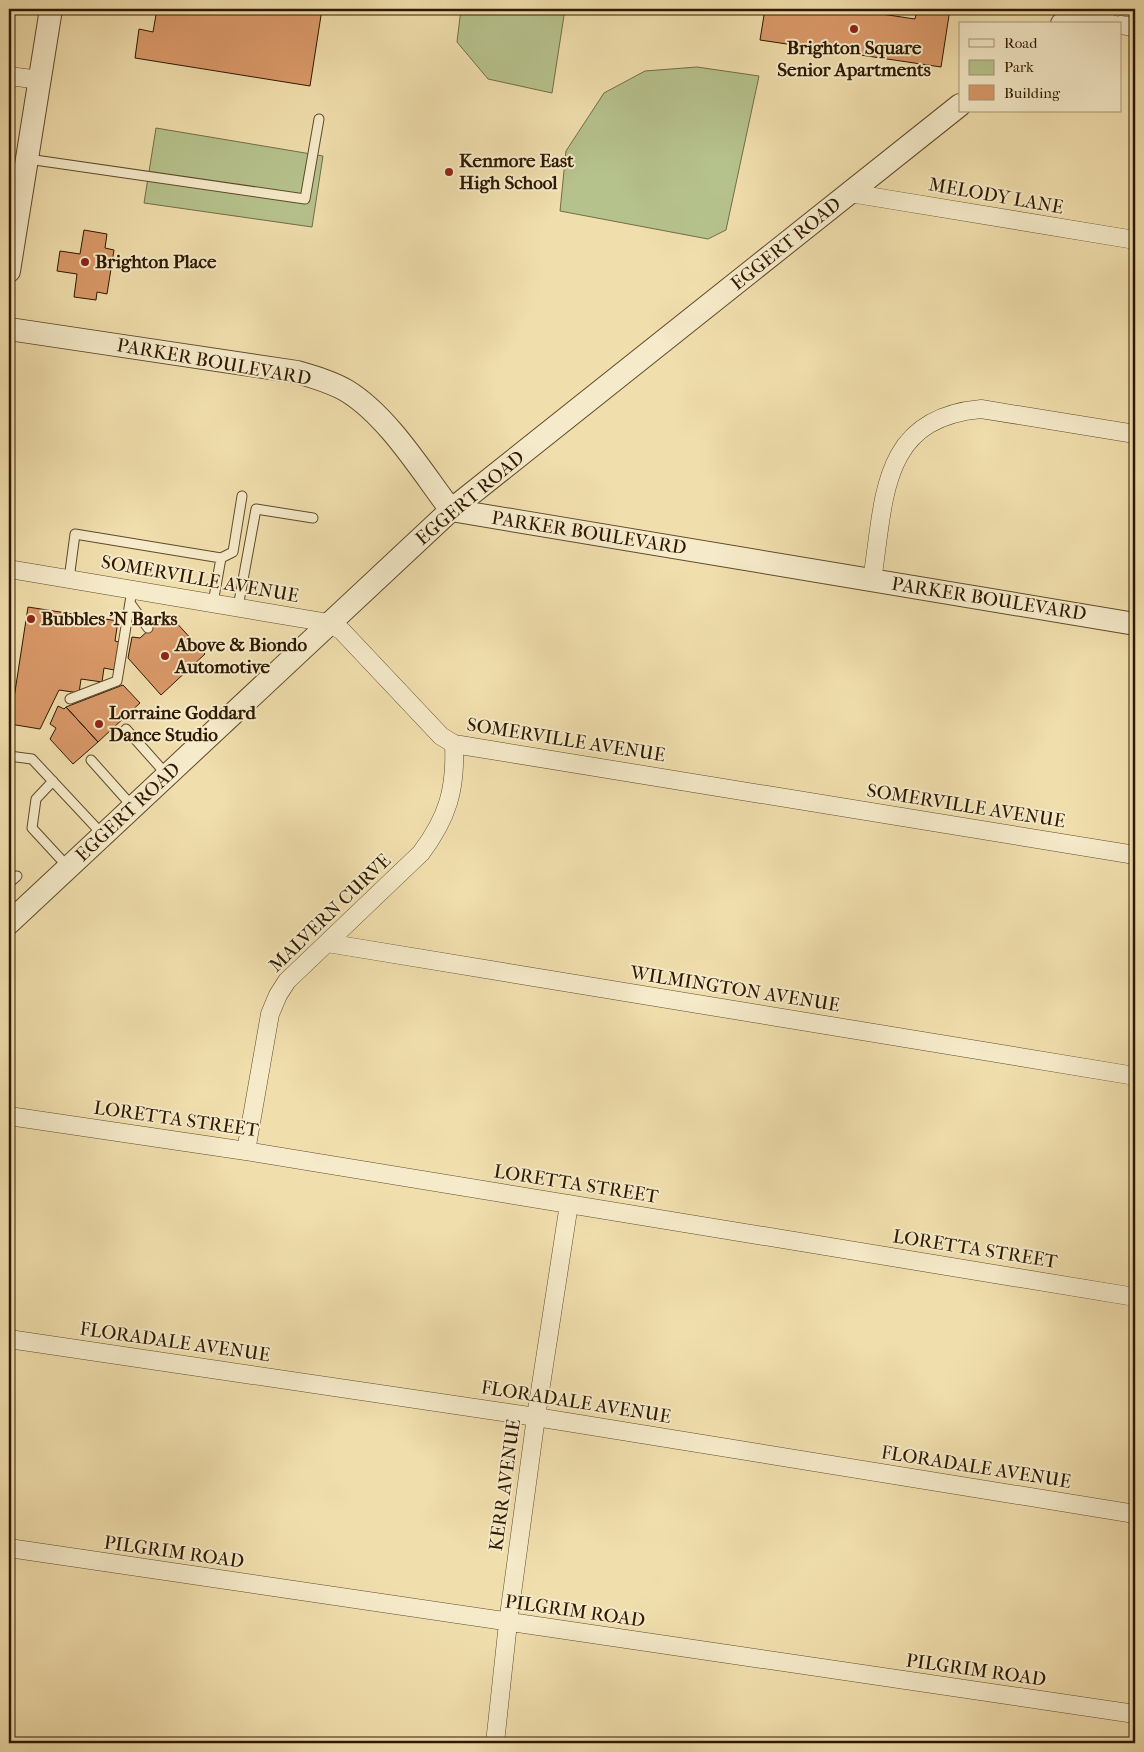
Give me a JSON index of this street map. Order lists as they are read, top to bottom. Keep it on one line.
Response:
{"streets":{"street":["MELODY LANE","EGGERT ROAD","PARKER BOULEVARD","SOMERVILLE AVENUE","MALVERN CURVE","WILMINGTON AVENUE","LORETTA STREET","FLORADALE AVENUE","KERR AVENUE","PILGRIM ROAD"]},"crossings":[["MELODY LANE","EGGERT ROAD"],["EGGERT ROAD","PARKER BOULEVARD"],["EGGERT ROAD","SOMERVILLE AVENUE"],["SOMERVILLE AVENUE","MALVERN CURVE"],["MALVERN CURVE","WILMINGTON AVENUE"],["MALVERN CURVE","LORETTA STREET"],["LORETTA STREET","KERR AVENUE"],["FLORADALE AVENUE","KERR AVENUE"],["KERR AVENUE","PILGRIM ROAD"]],"places":["Brighton Square Senior Apartments","Kenmore East High School","Brighton Place","Bubbles 'N Barks","Above & Biondo Automotive","Lorraine Goddard Dance Studio"],"legend":["Road","Park","Building"]}
